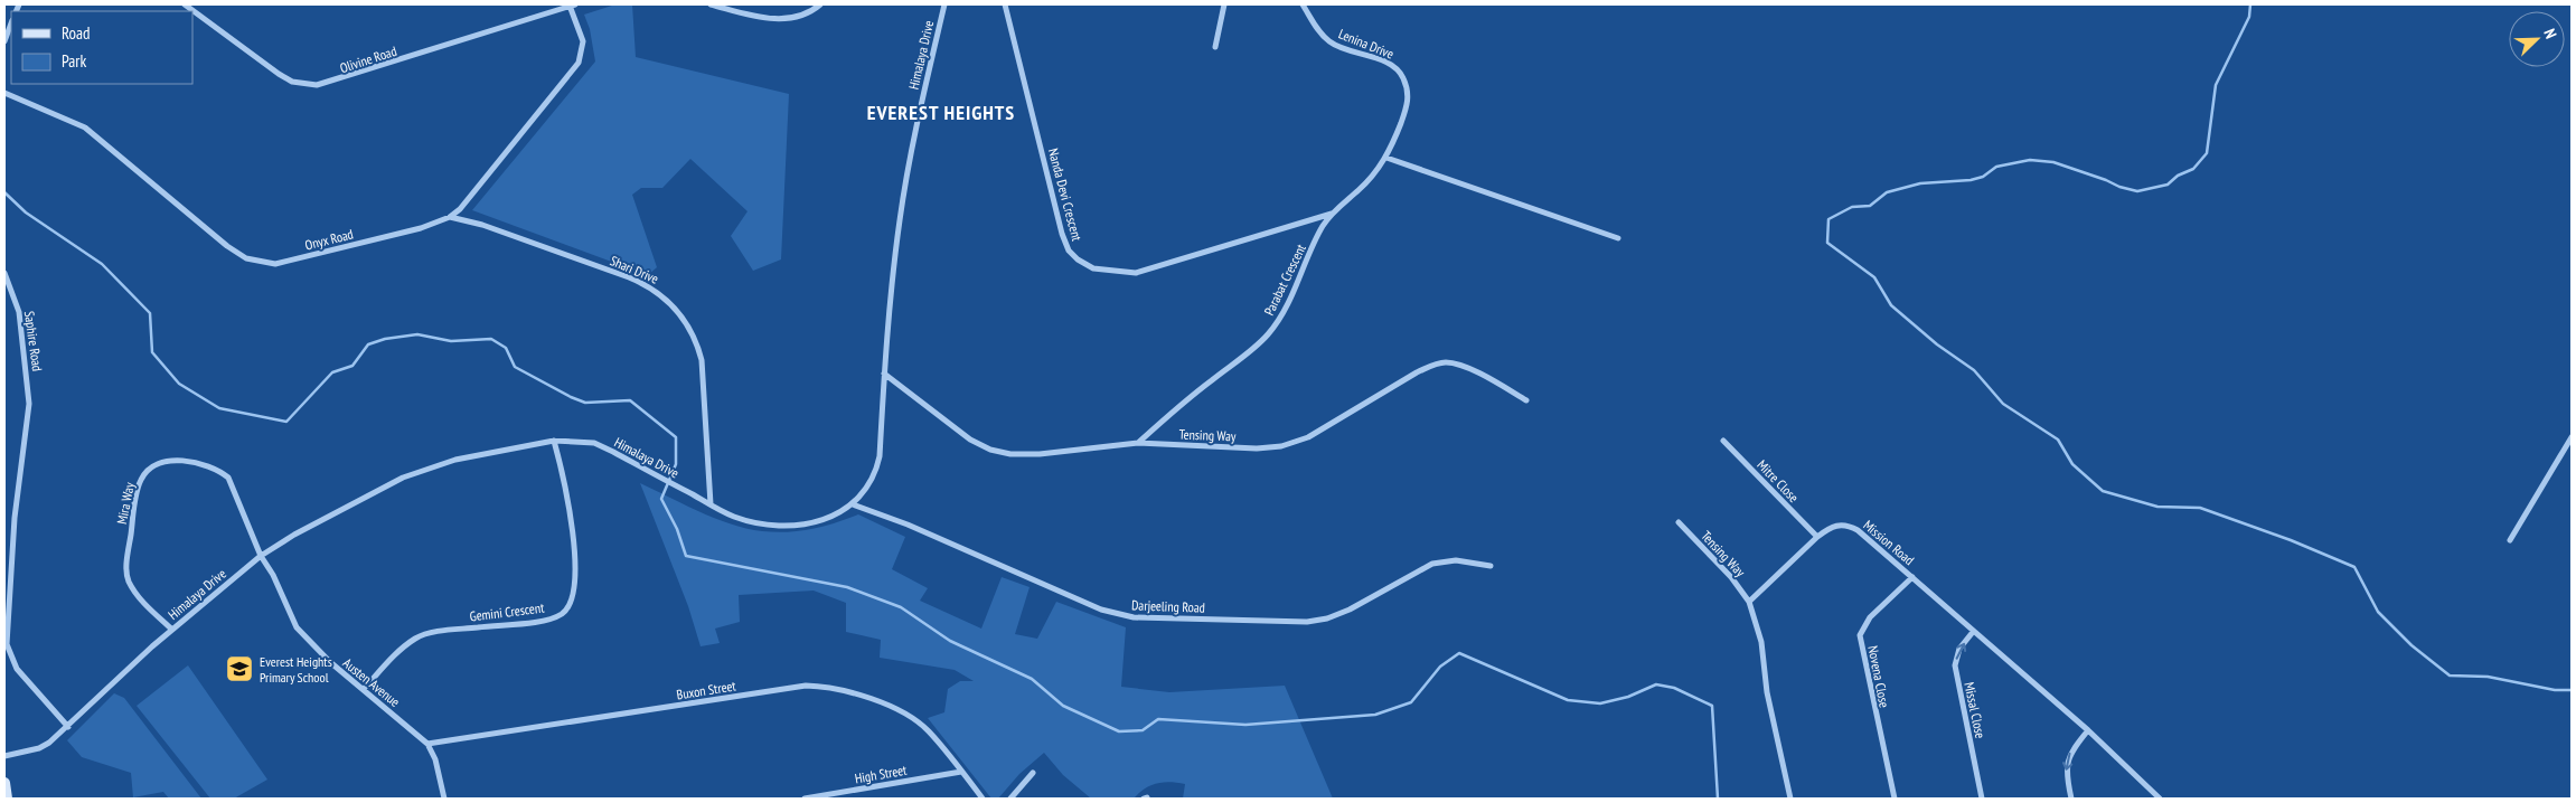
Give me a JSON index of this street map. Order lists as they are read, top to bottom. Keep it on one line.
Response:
{"streets":{"street":["Lenina Drive","Himalaya Drive","Olivine Road","Nanda Devi Crescent","Onyx Road","Shari Drive","Parabat Crescent","Saphire Road","Tensing Way","Mitre Close","Mira Way","Mission Road","Darjeeling Road","Gemini Crescent","Novena Close","Austen Avenue","Buxon Street","Missal Close","High Street"]},"crossings":[["Lenina Drive","Parabat Crescent"],["Himalaya Drive","Shari Drive"],["Himalaya Drive","Saphire Road"],["Himalaya Drive","Tensing Way"],["Himalaya Drive","Mira Way"],["Himalaya Drive","Darjeeling Road"],["Himalaya Drive","Gemini Crescent"],["Himalaya Drive","Austen Avenue"],["Olivine Road","Onyx Road"],["Nanda Devi Crescent","Parabat Crescent"],["Onyx Road","Shari Drive"],["Parabat Crescent","Tensing Way"],["Tensing Way","Mission Road"],["Mitre Close","Mission Road"],["Mira Way","Austen Avenue"],["Mission Road","Novena Close"],["Mission Road","Missal Close"],["Gemini Crescent","Austen Avenue"],["Austen Avenue","Buxon Street"],["Buxon Street","High Street"]],"one_way":["Missal Close"],"districts":["EVEREST HEIGHTS"],"places":{"school or university":["Everest Heights Primary School"]},"legend":["Road","Park"],"north":"top right"}
